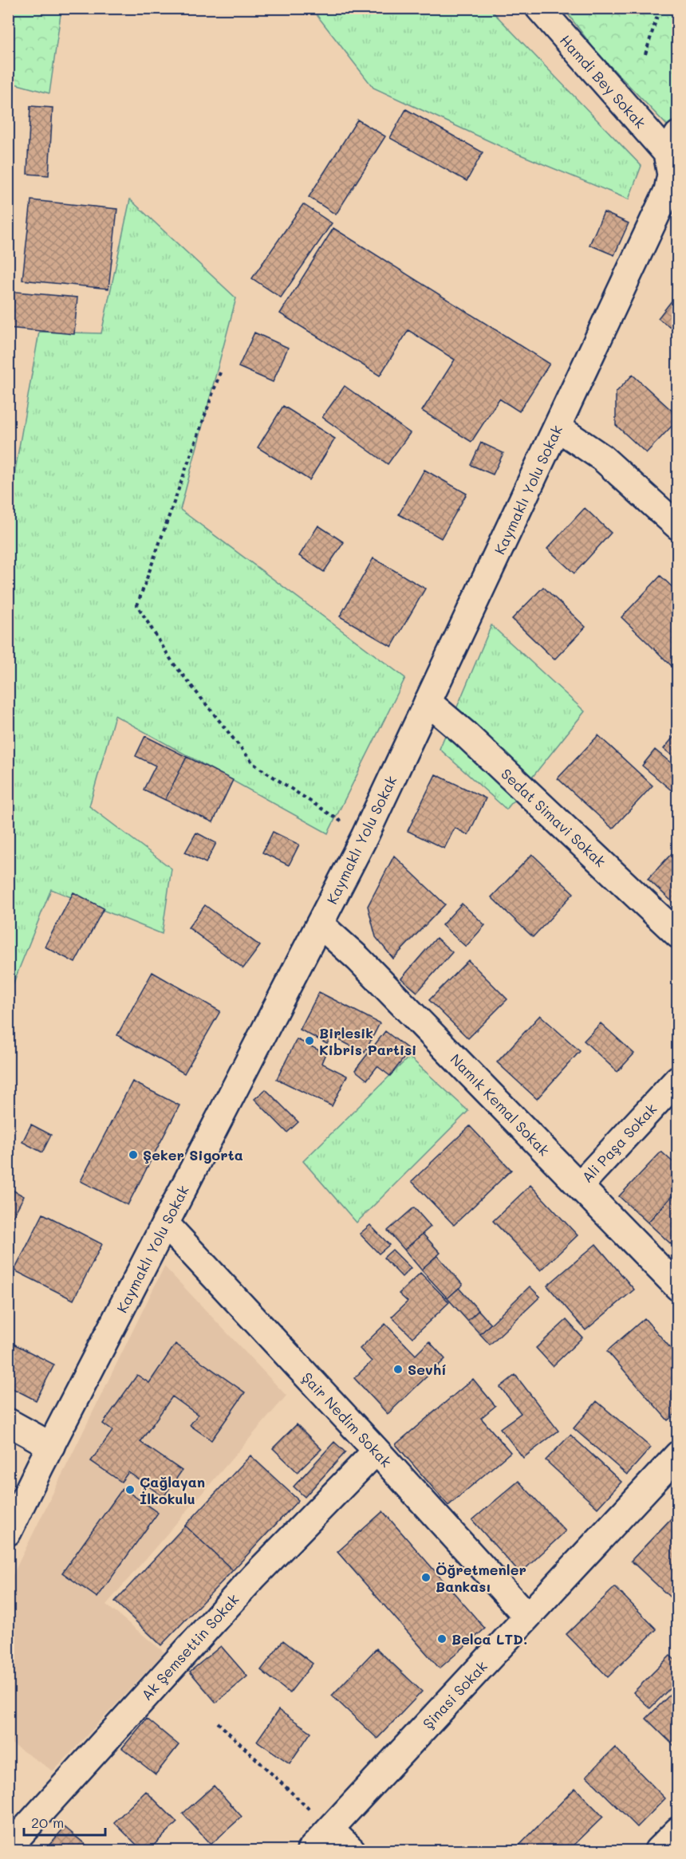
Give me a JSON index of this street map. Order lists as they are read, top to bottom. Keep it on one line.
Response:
{"streets":{"street":["Hamdi Bey Sokak","Kaymaklı Yolu Sokak","Sedat Simavi Sokak","Namık Kemal Sokak","Ali Paşa Sokak","Şair Nedim Sokak","Ak Şemsettin Sokak","Şinasi Sokak"]},"crossings":[["Hamdi Bey Sokak","Kaymaklı Yolu Sokak"],["Kaymaklı Yolu Sokak","Sedat Simavi Sokak"],["Kaymaklı Yolu Sokak","Namık Kemal Sokak"],["Kaymaklı Yolu Sokak","Şair Nedim Sokak"],["Namık Kemal Sokak","Ali Paşa Sokak"],["Şair Nedim Sokak","Ak Şemsettin Sokak"],["Şair Nedim Sokak","Şinasi Sokak"]],"places":["Birlesik Kibris Partisi","Şeker Sigorta","Sevhí","Çağlayan İlkokulu","Öğretmenler Bankası","Belca LTD."],"scale_bar":"20 m"}
